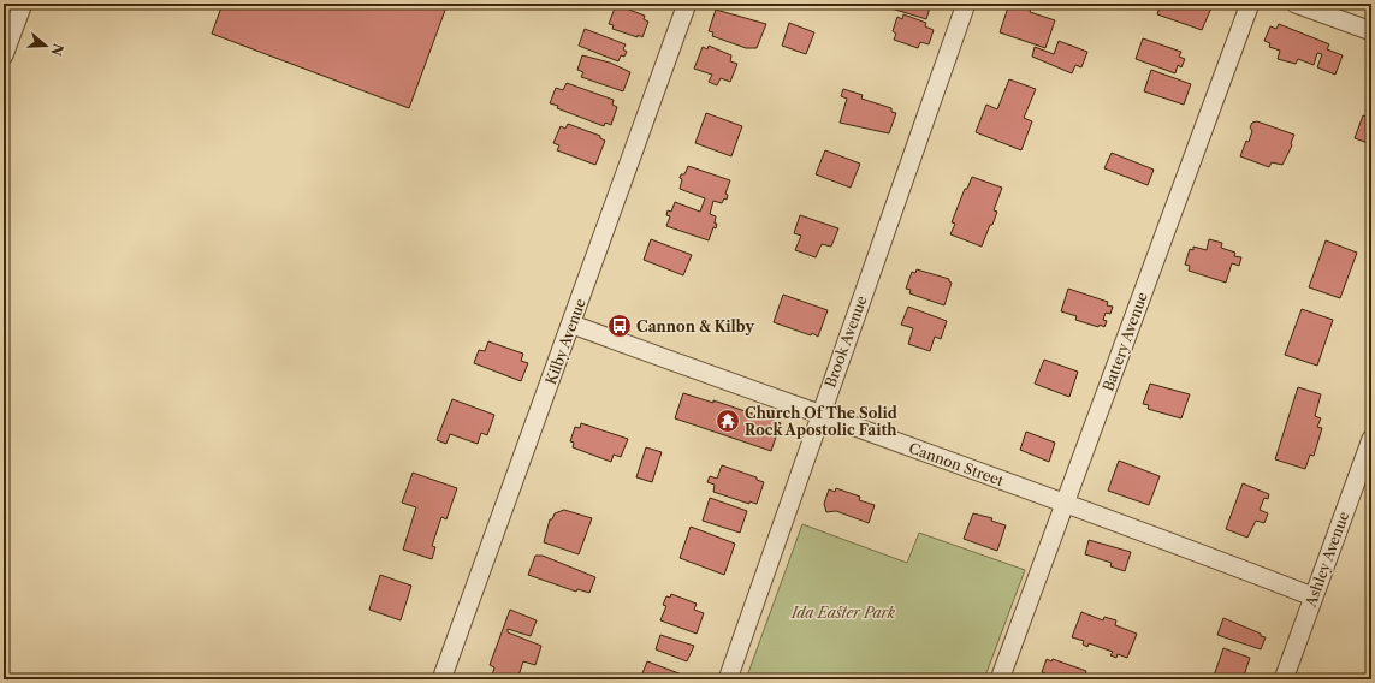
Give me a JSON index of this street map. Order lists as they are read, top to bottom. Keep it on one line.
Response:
{"streets":{"street":["Kilby Avenue","Brook Avenue","Battery Avenue","Cannon Street","Ashley Avenue"]},"crossings":[["Kilby Avenue","Cannon Street"],["Brook Avenue","Cannon Street"],["Battery Avenue","Cannon Street"],["Cannon Street","Ashley Avenue"]],"parks":["Ida Easter Park"],"places":{"bus stop":["Cannon & Kilby"],"temple":["Church Of The Solid Rock Apostolic Faith"]},"north":"right"}
